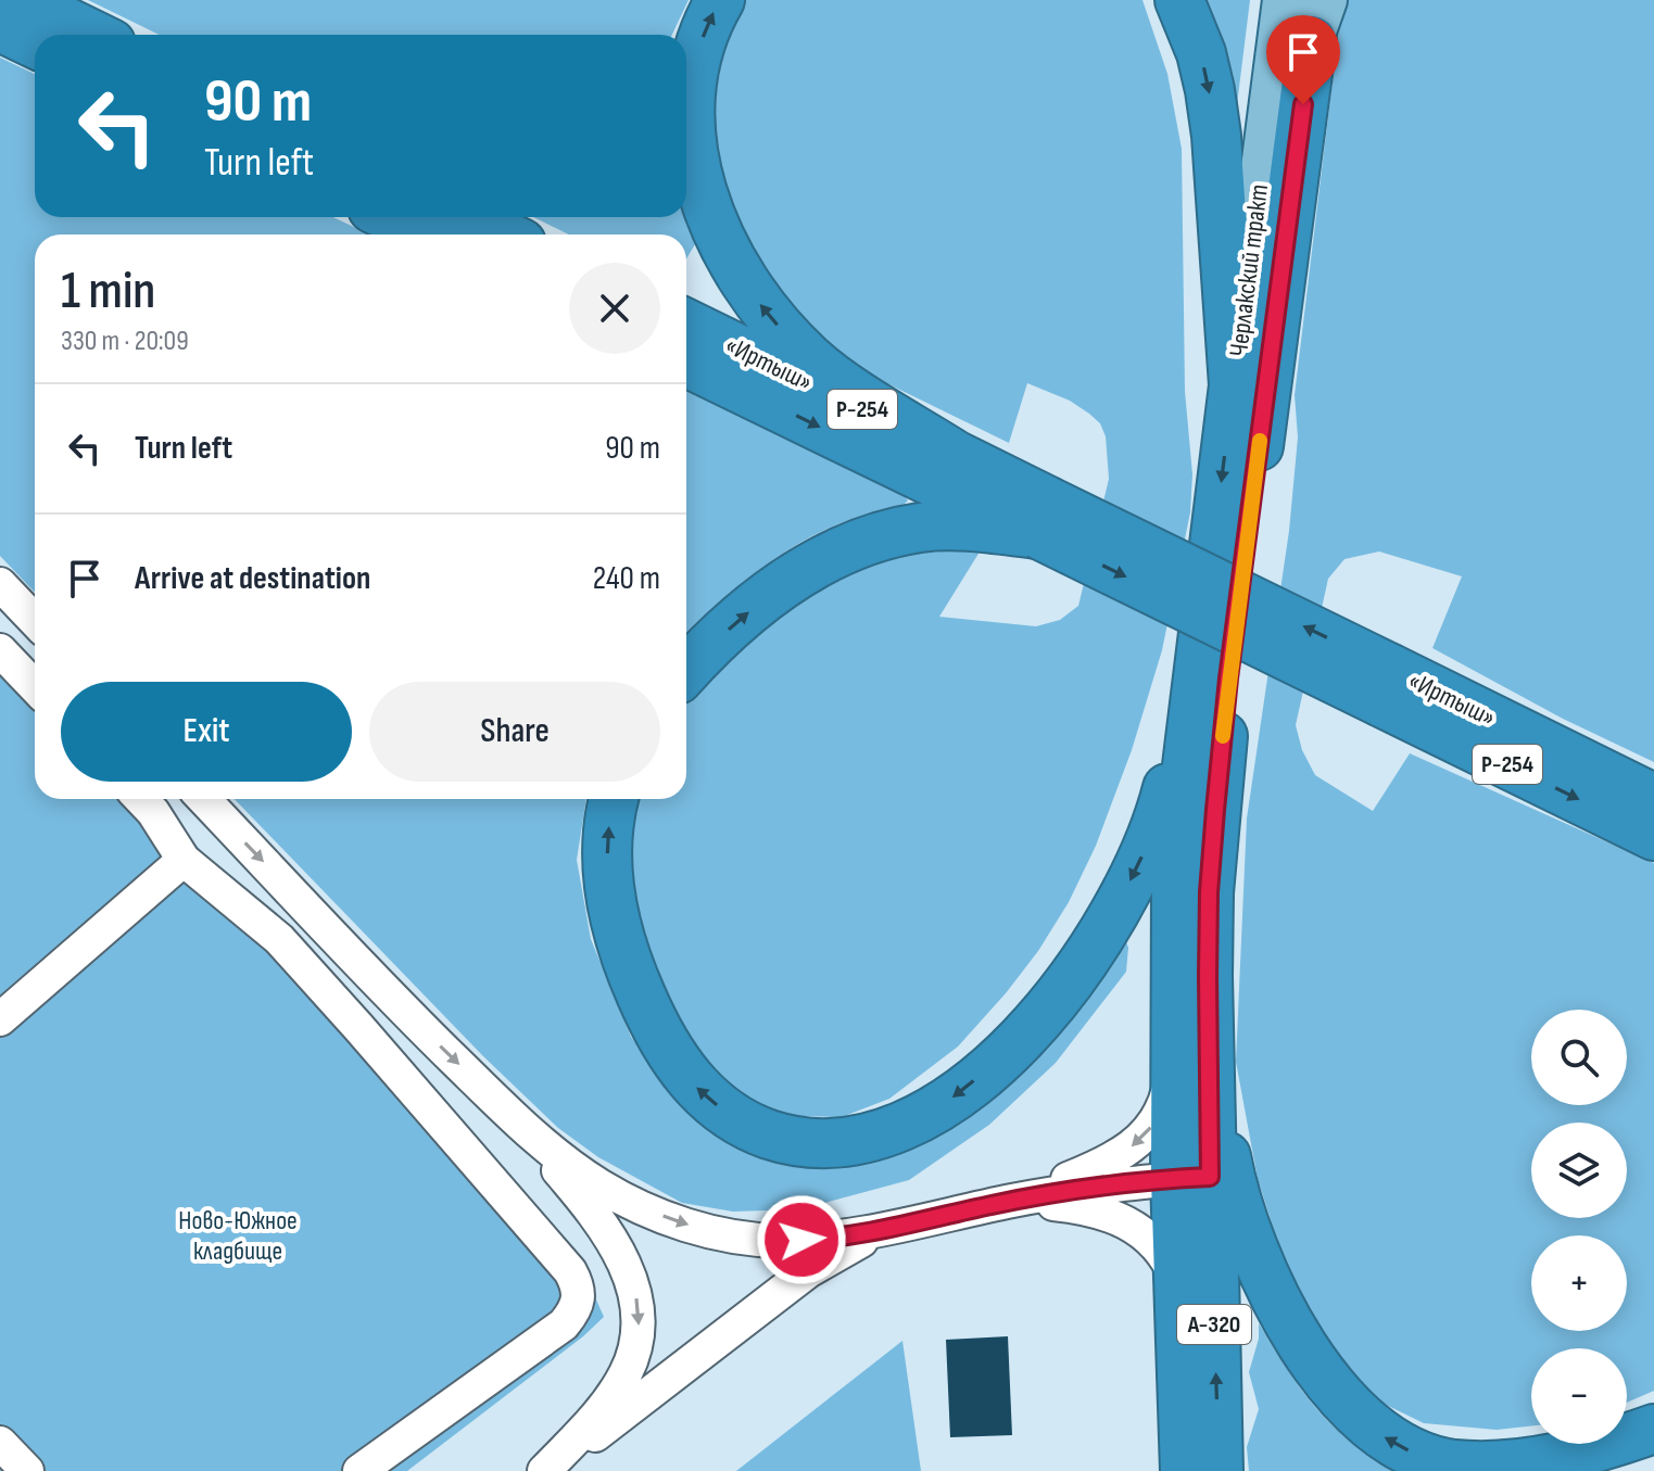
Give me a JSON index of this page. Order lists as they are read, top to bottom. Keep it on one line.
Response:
{"streets":{"highway":["«Иртыш»","Р-254","А-320"],"main road":["Черлакский тракт"]},"parks":["Ново-Южное кладбище"],"page":{"turn":["90 m","Turn left"],"heading":["1 min","330 m · 20:09"],"list":[{"name":"Turn left","value":"90 m"},{"name":"Arrive at destination","value":"240 m"}],"buttons":["Exit","Share"],"map_buttons":["+","−"]}}
